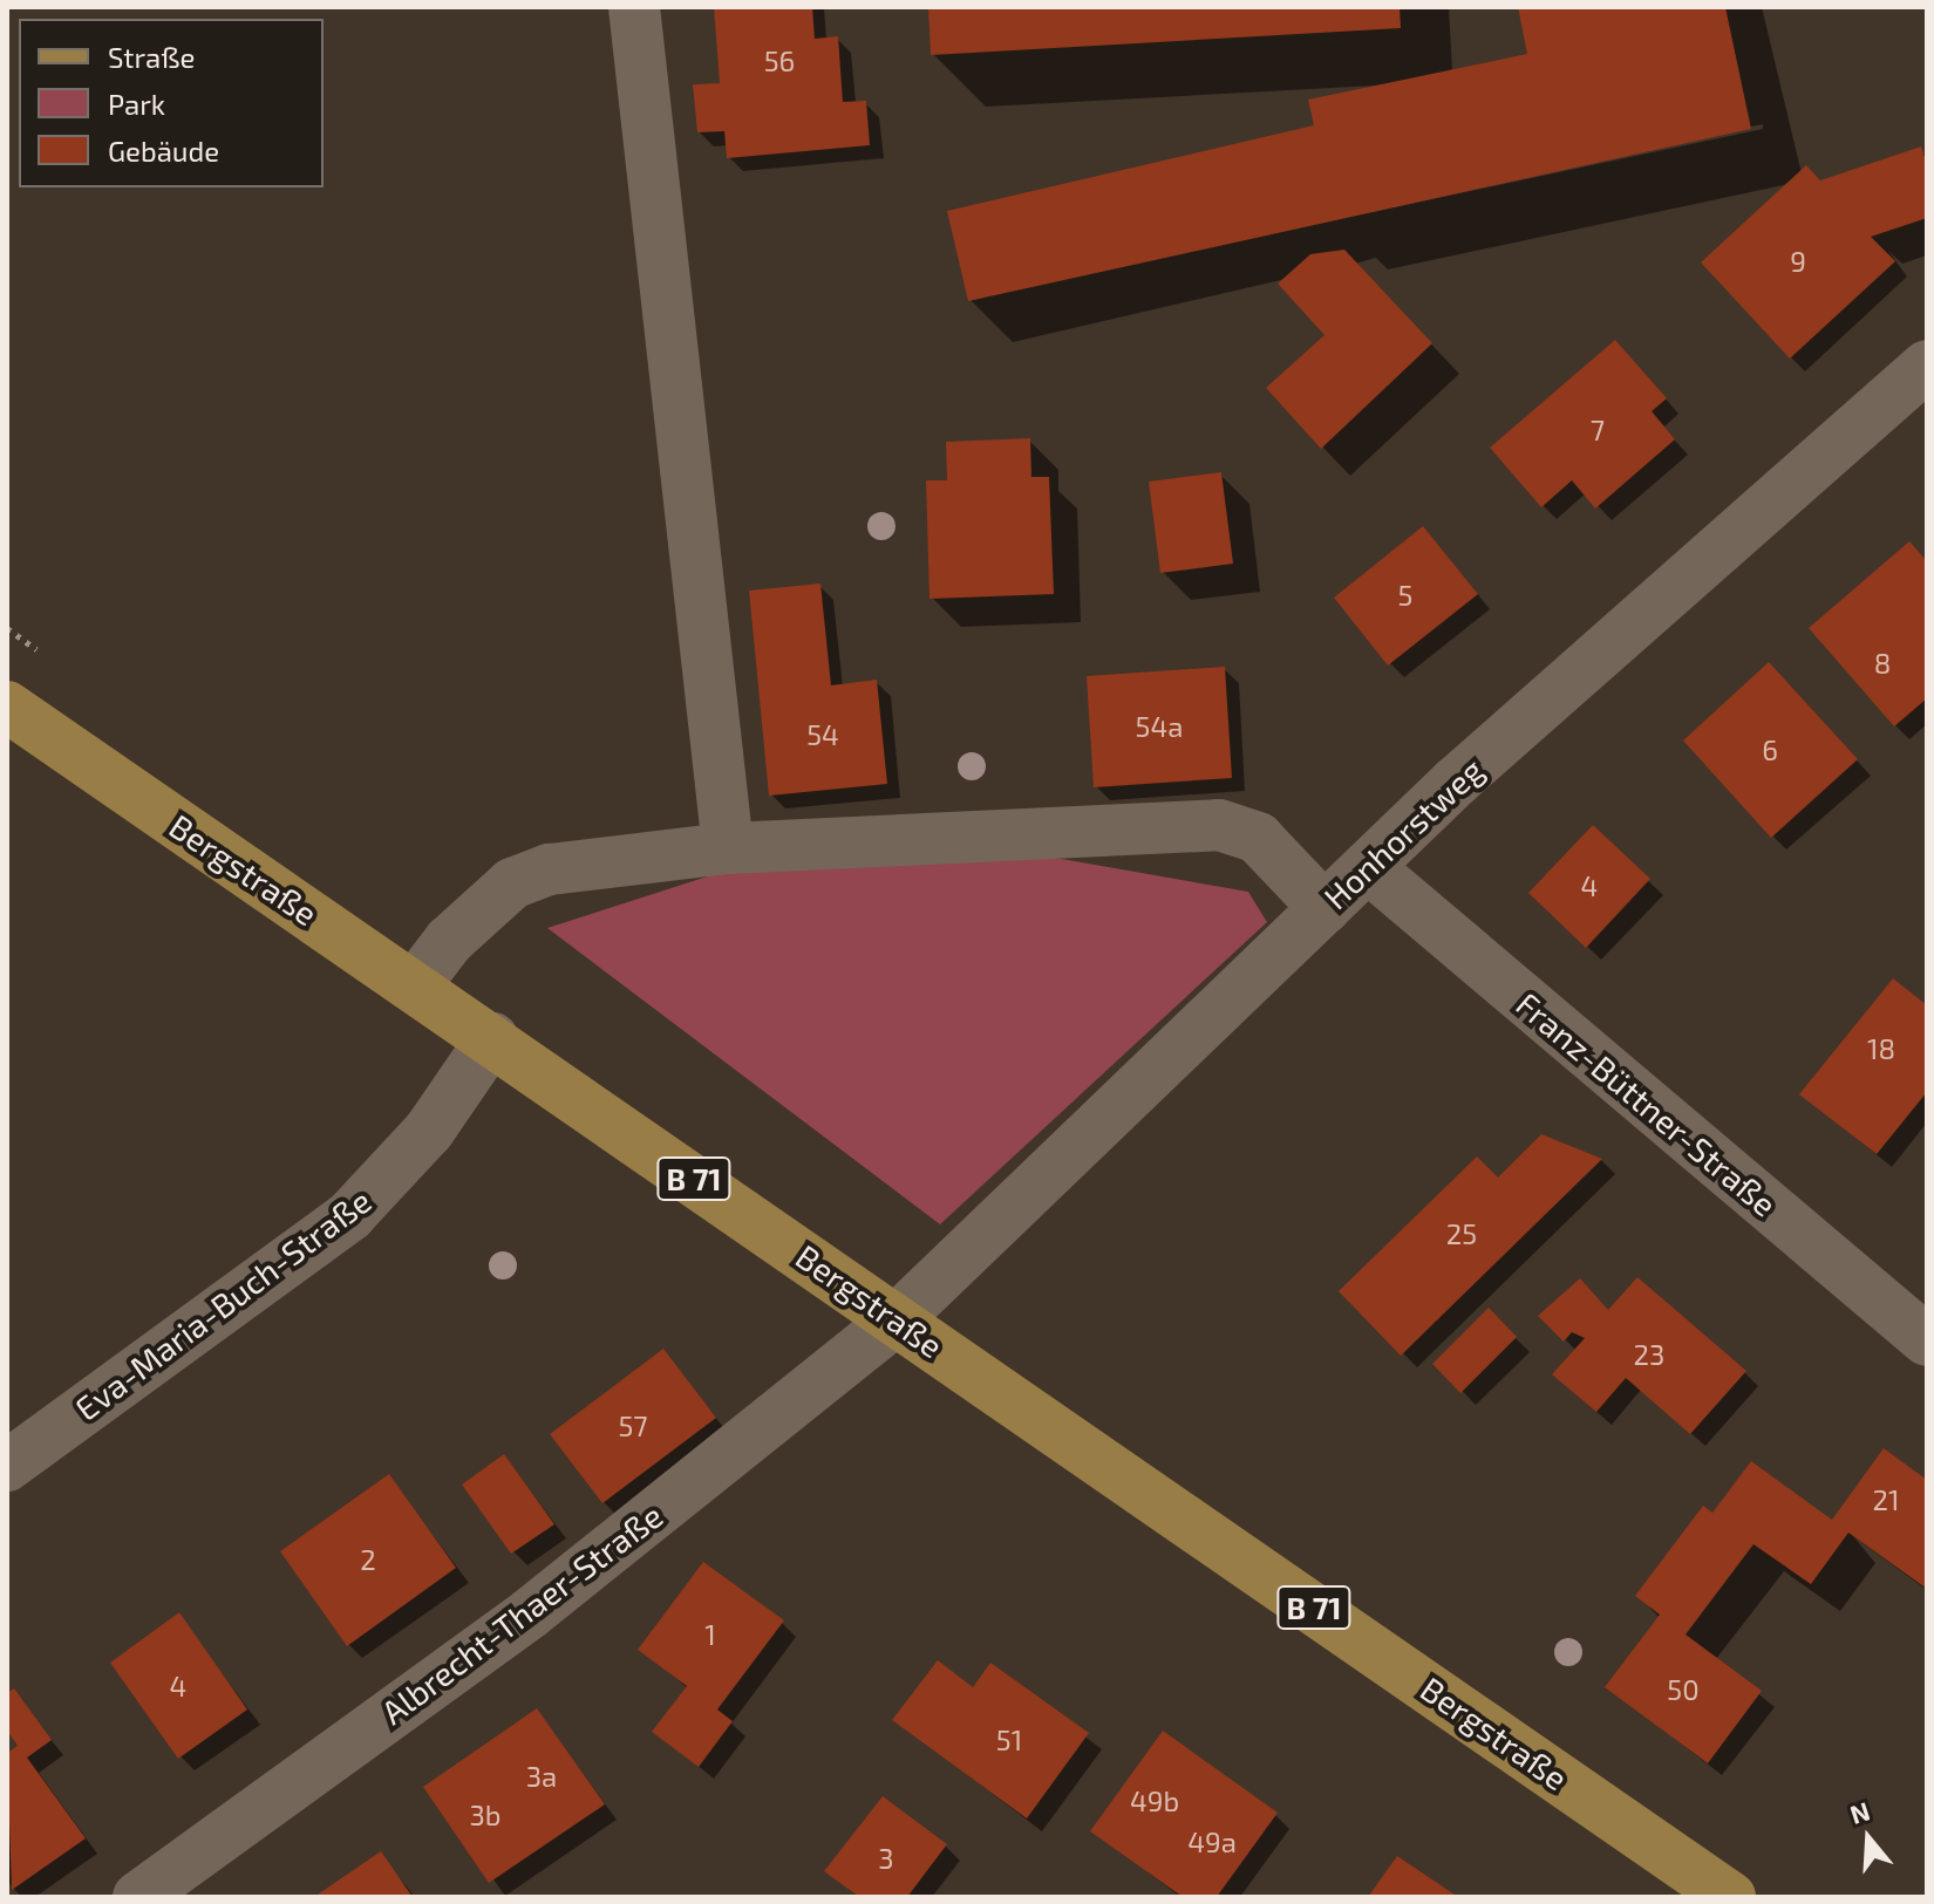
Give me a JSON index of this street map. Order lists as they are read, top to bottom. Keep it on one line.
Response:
{"streets":{"main road":["Bergstraße","B 71"],"street":["Honhorstweg","Franz-Büttner-Straße","Eva-Maria-Buch-Straße","Albrecht-Thaer-Straße"]},"crossings":[["Honhorstweg","Bergstraße"],["Honhorstweg","Franz-Büttner-Straße"],["Honhorstweg","Albrecht-Thaer-Straße"],["Bergstraße","Eva-Maria-Buch-Straße"],["Bergstraße","Albrecht-Thaer-Straße"]],"house_numbers":["56","9","7","5","8","54a","54","6","4","18","25","23","57","21","2","1","4","50","51","3a","49b","3b","49a","3"],"legend":["Straße","Park","Gebäude"],"north":"top"}
